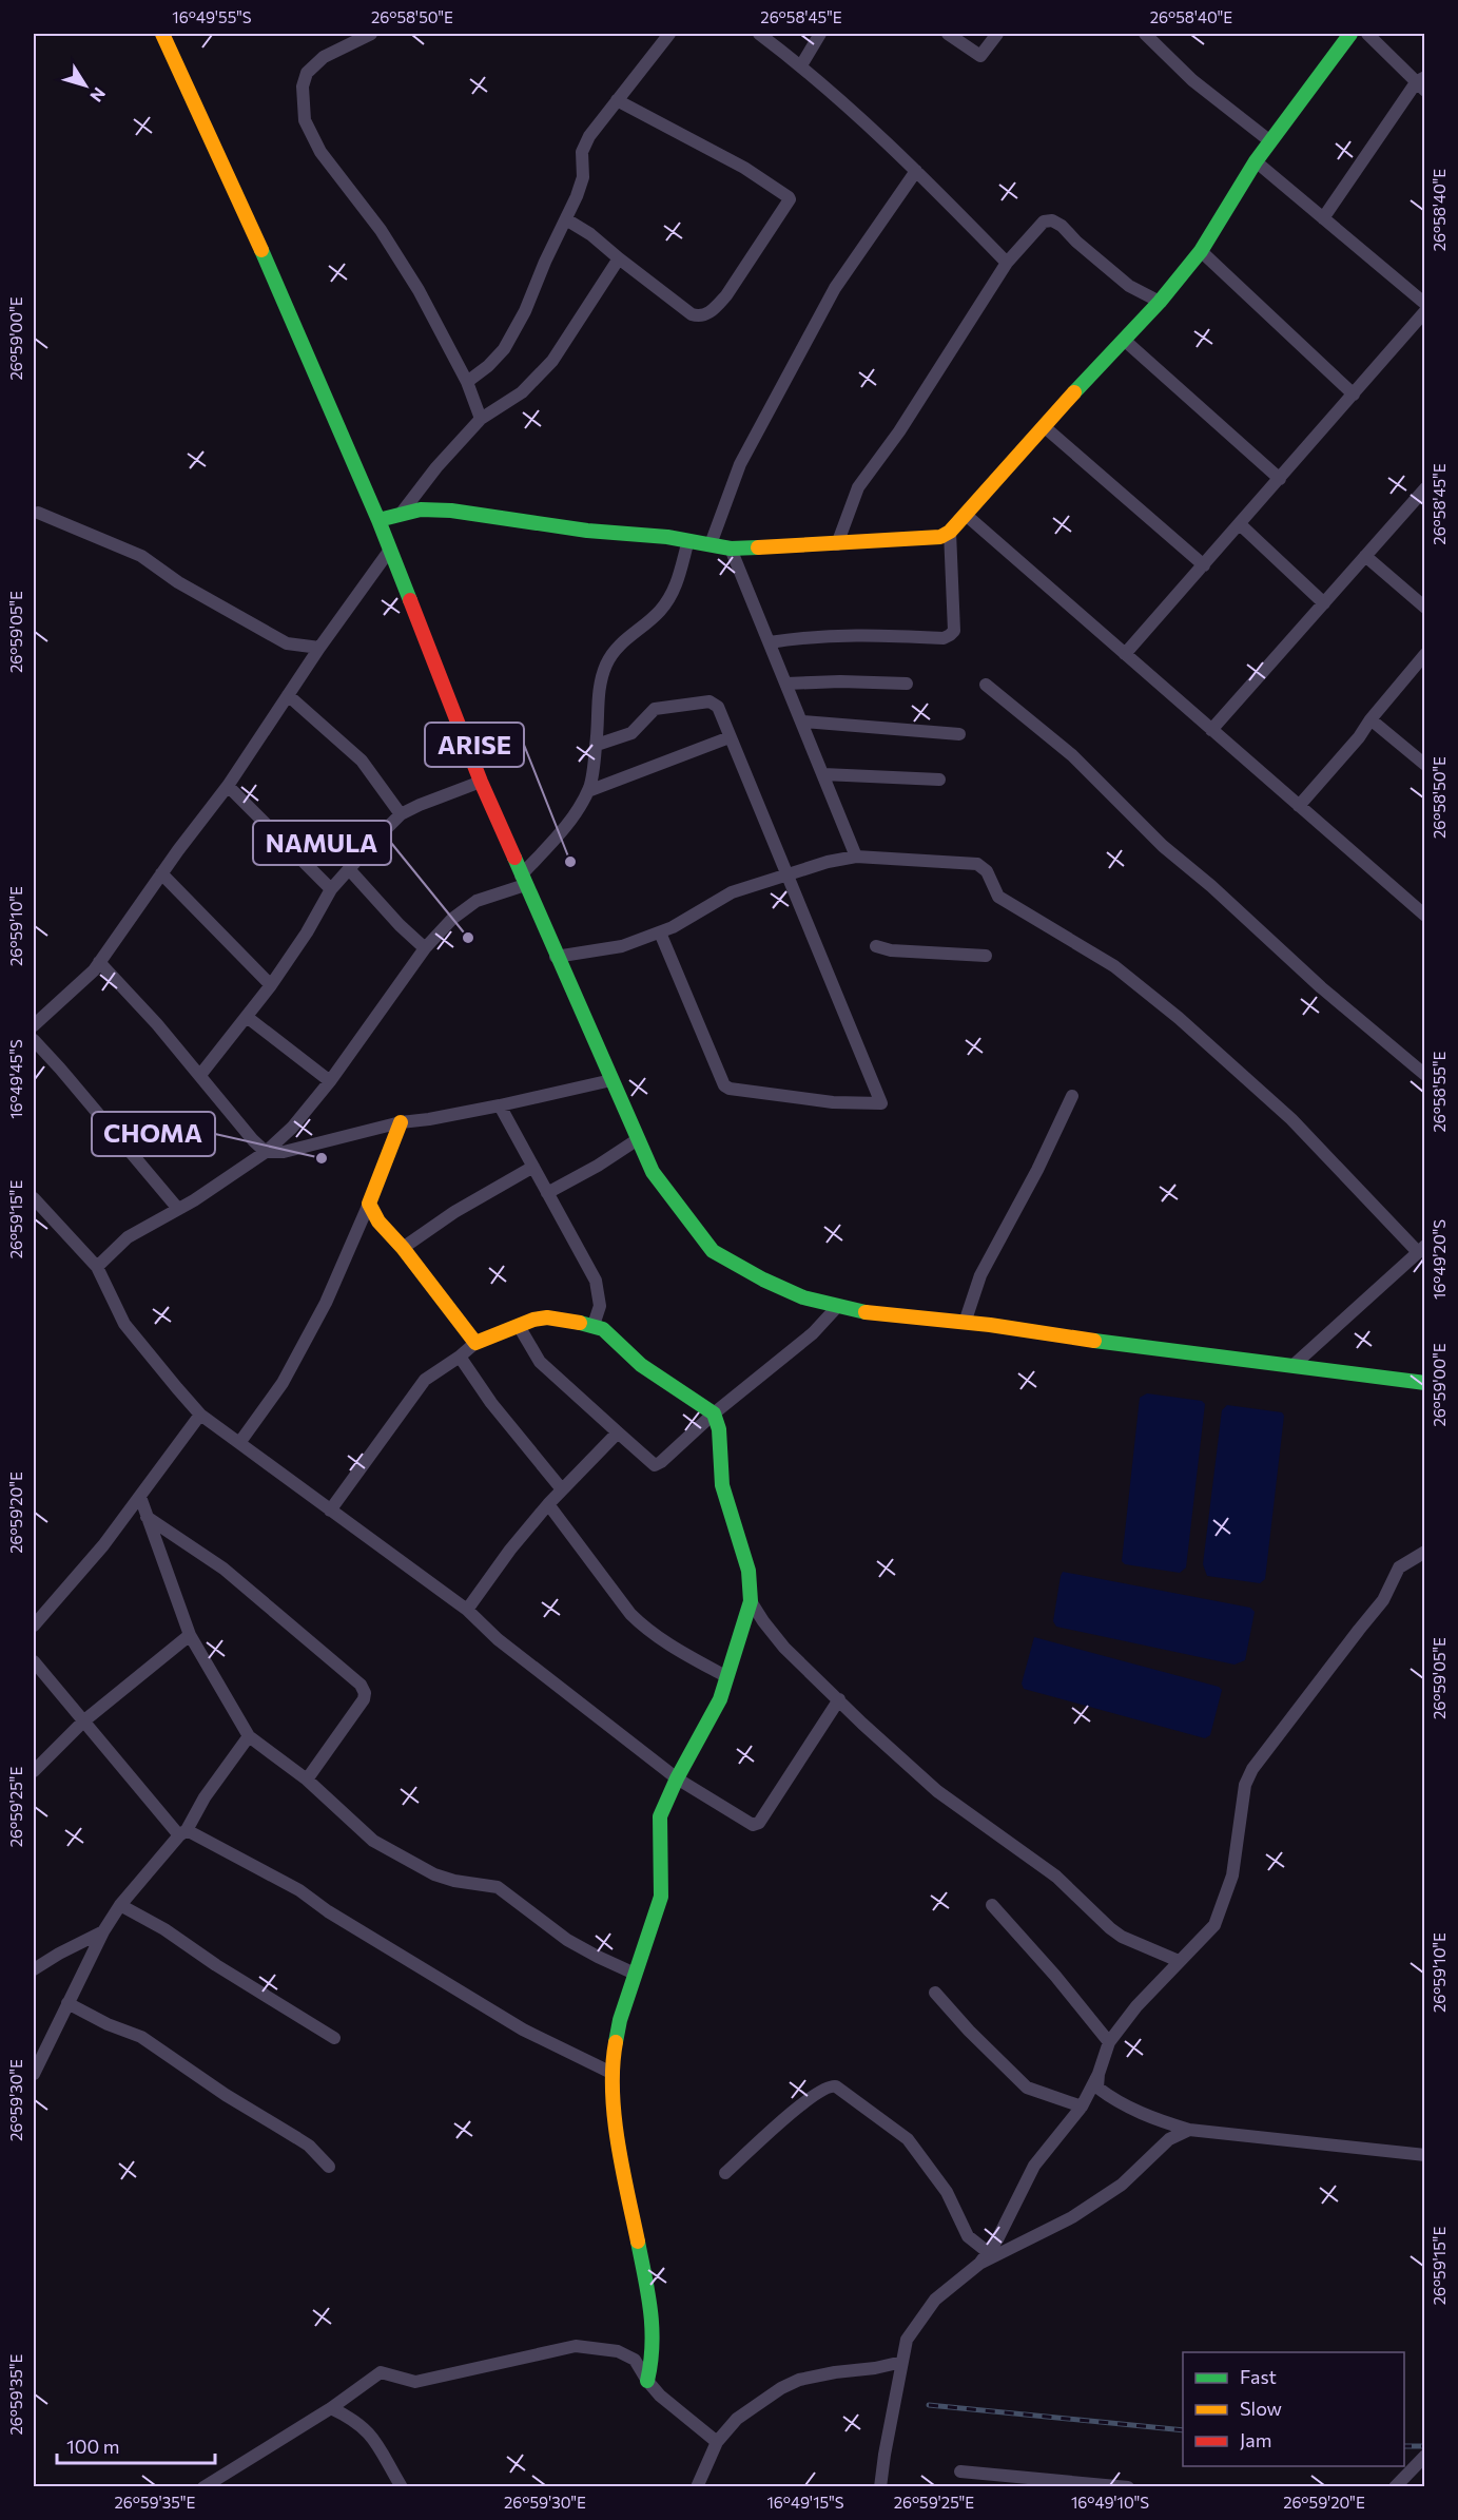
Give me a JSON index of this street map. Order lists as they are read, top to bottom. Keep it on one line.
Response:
{"places":["ARISE","NAMULA","CHOMA"],"legend":["Fast","Slow","Jam"],"scale_bar":"100 m","north":"bottom right","coordinates":["16°49'55\"S","26°58'50\"E","26°58'45\"E","26°58'40\"E","26°59'00\"E","26°59'05\"E","26°59'10\"E","16°49'45\"S","26°58'55\"E","26°59'15\"E","16°49'20\"S","26°59'20\"E","26°59'25\"E","26°59'30\"E","26°59'35\"E","16°49'15\"S","16°49'10\"S"]}
